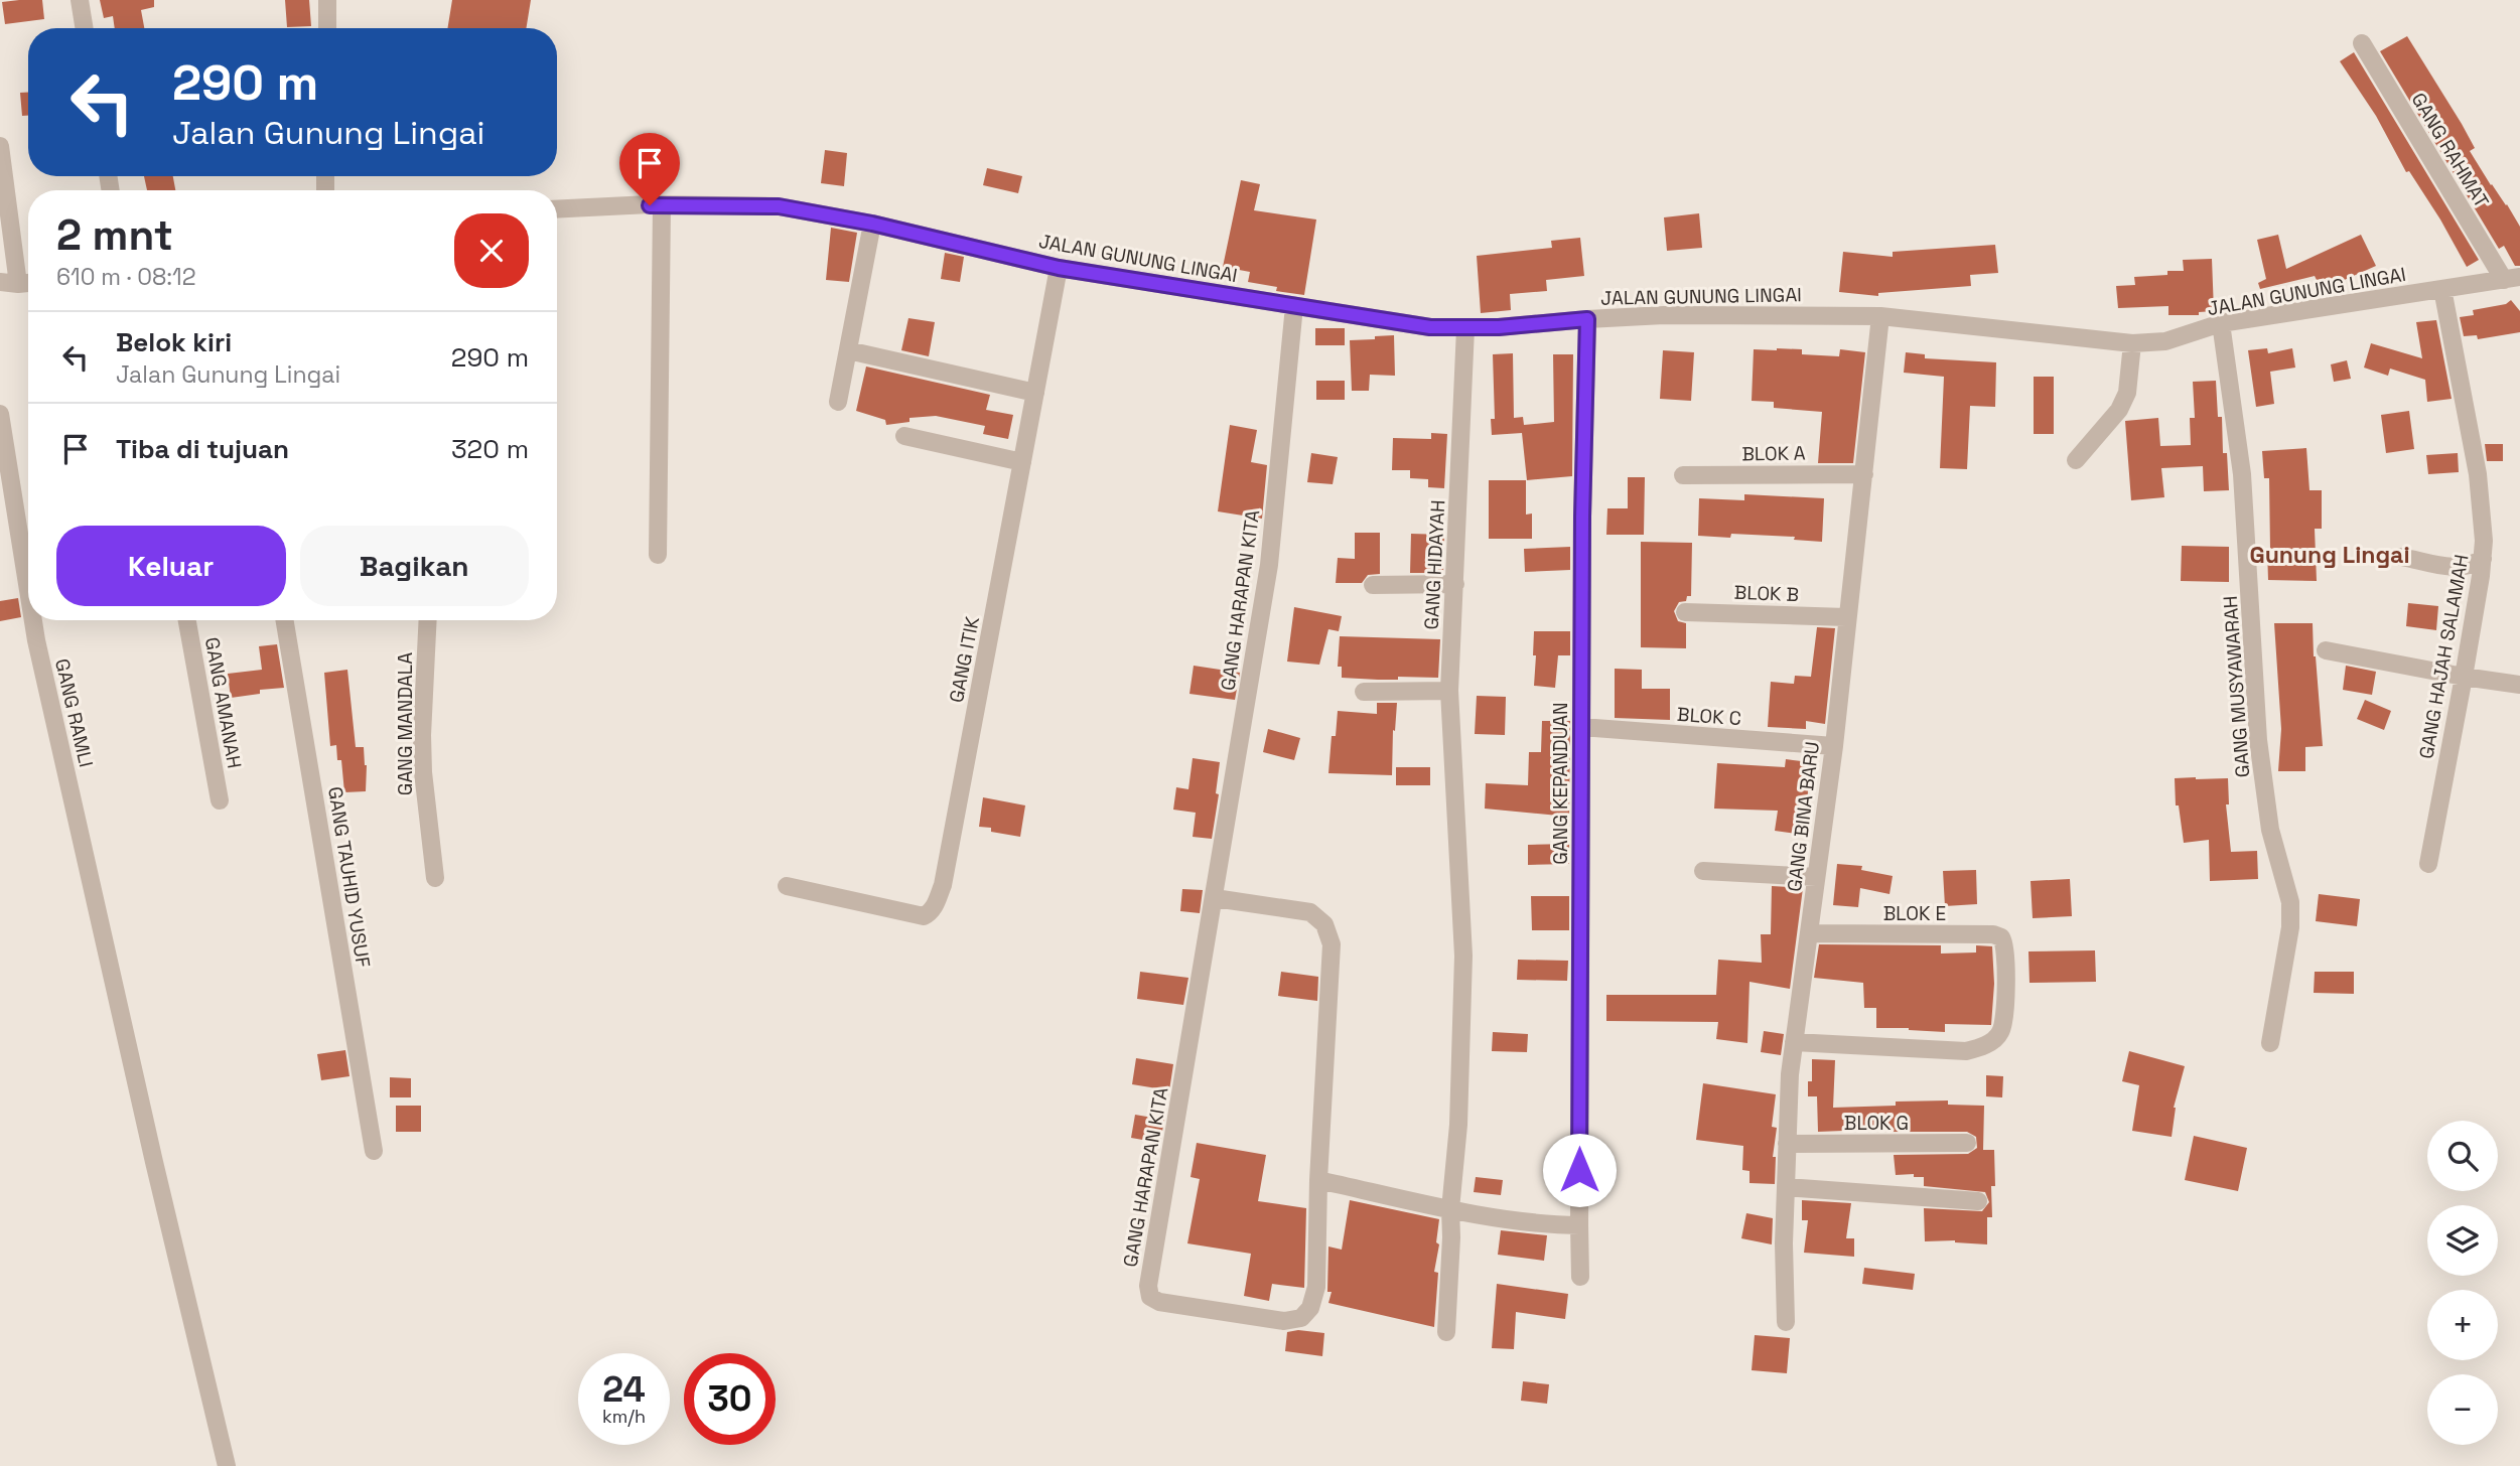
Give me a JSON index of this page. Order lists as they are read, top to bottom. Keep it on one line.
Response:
{"streets":{"street":["GANG RAHMAT","JALAN GUNUNG LINGAI","BLOK A","GANG HIDAYAH","BLOK B","GANG HARAPAN KITA","GANG HAJAH SALAMAH","GANG ITIK","GANG MUSYAWARAH","GANG AMANAH","GANG RAMLI","BLOK C","GANG MANDALA","GANG KEPANDUAN","GANG BINA BARU","GANG TAUHID YUSUF","BLOK E","BLOK G"]},"crossings":[["GANG RAHMAT","JALAN GUNUNG LINGAI"],["JALAN GUNUNG LINGAI","GANG HIDAYAH"],["JALAN GUNUNG LINGAI","GANG HARAPAN KITA"],["JALAN GUNUNG LINGAI","GANG HAJAH SALAMAH"],["JALAN GUNUNG LINGAI","GANG ITIK"],["JALAN GUNUNG LINGAI","GANG MUSYAWARAH"],["JALAN GUNUNG LINGAI","GANG KEPANDUAN"],["JALAN GUNUNG LINGAI","GANG BINA BARU"],["BLOK A","GANG BINA BARU"],["BLOK B","GANG BINA BARU"],["BLOK C","GANG KEPANDUAN"],["BLOK C","GANG BINA BARU"],["GANG BINA BARU","BLOK E"],["GANG BINA BARU","BLOK G"]],"districts":["Gunung Lingai"],"page":{"turn":["290 m","Jalan Gunung Lingai"],"heading":["2 mnt","610 m · 08:12"],"list":[{"name":"Belok kiri","note":"Jalan Gunung Lingai","value":"290 m"},{"name":"Tiba di tujuan","value":"320 m"}],"buttons":["Keluar","Bagikan"],"map_buttons":["+","−"],"speed":"24 km/h","limit":"30"}}
